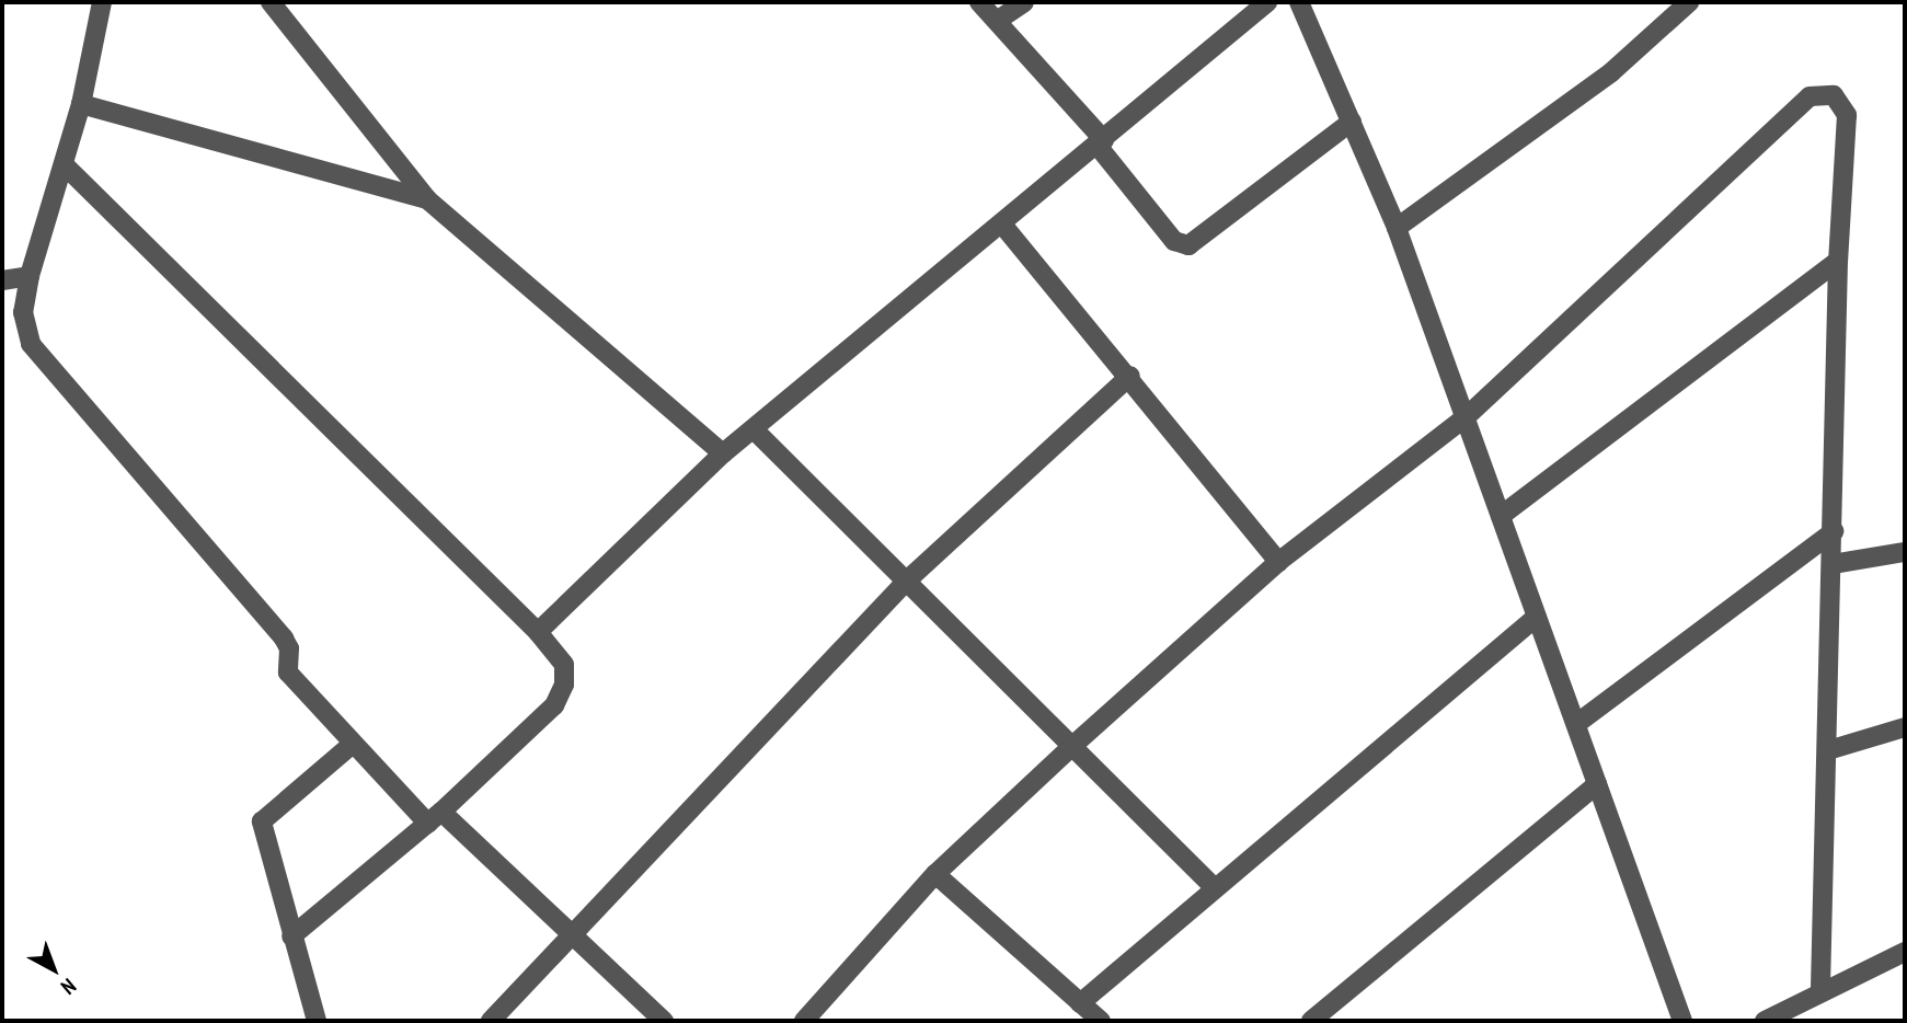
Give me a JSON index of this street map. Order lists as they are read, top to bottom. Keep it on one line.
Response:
{"north":"bottom right"}
